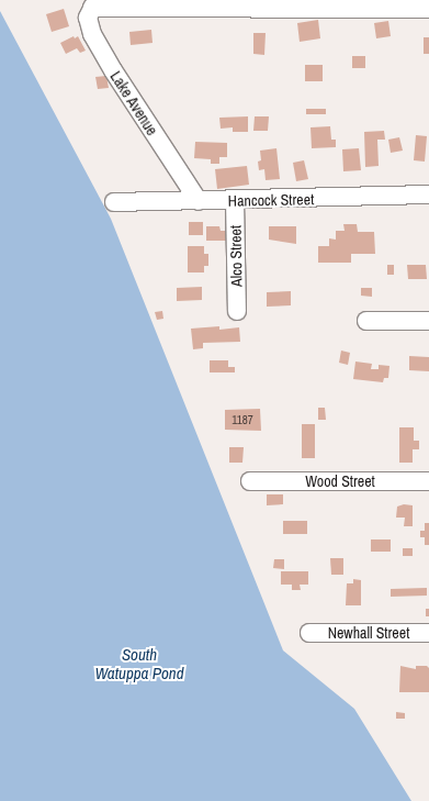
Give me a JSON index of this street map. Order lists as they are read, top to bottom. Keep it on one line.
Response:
{"streets":{"street":["Lake Avenue","Hancock Street","Alco Street","Wood Street","Newhall Street"]},"crossings":[["Lake Avenue","Hancock Street"],["Hancock Street","Alco Street"]],"water":["South Watuppa Pond"],"house_numbers":["1187"]}
